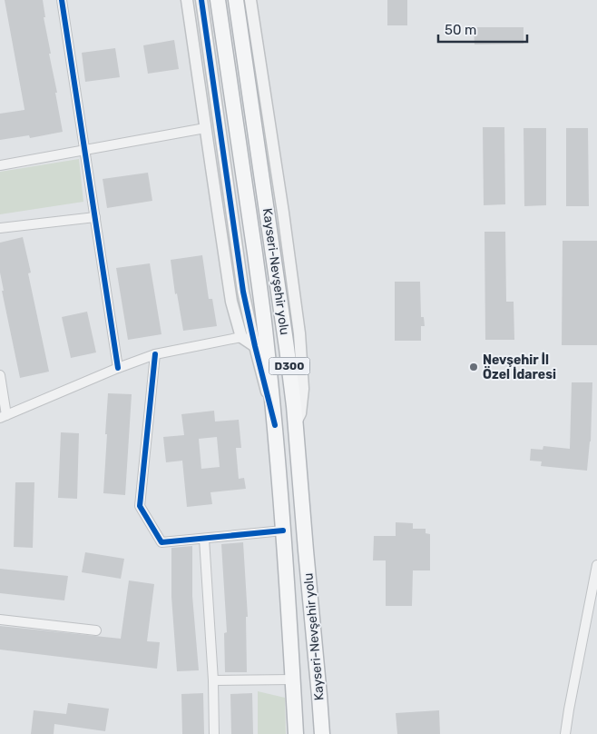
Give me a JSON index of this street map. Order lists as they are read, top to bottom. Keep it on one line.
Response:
{"streets":{"highway":["Kayseri-Nevşehir yolu","D300"]},"places":["Nevşehir İl Özel İdaresi"],"scale_bar":"50 m"}
